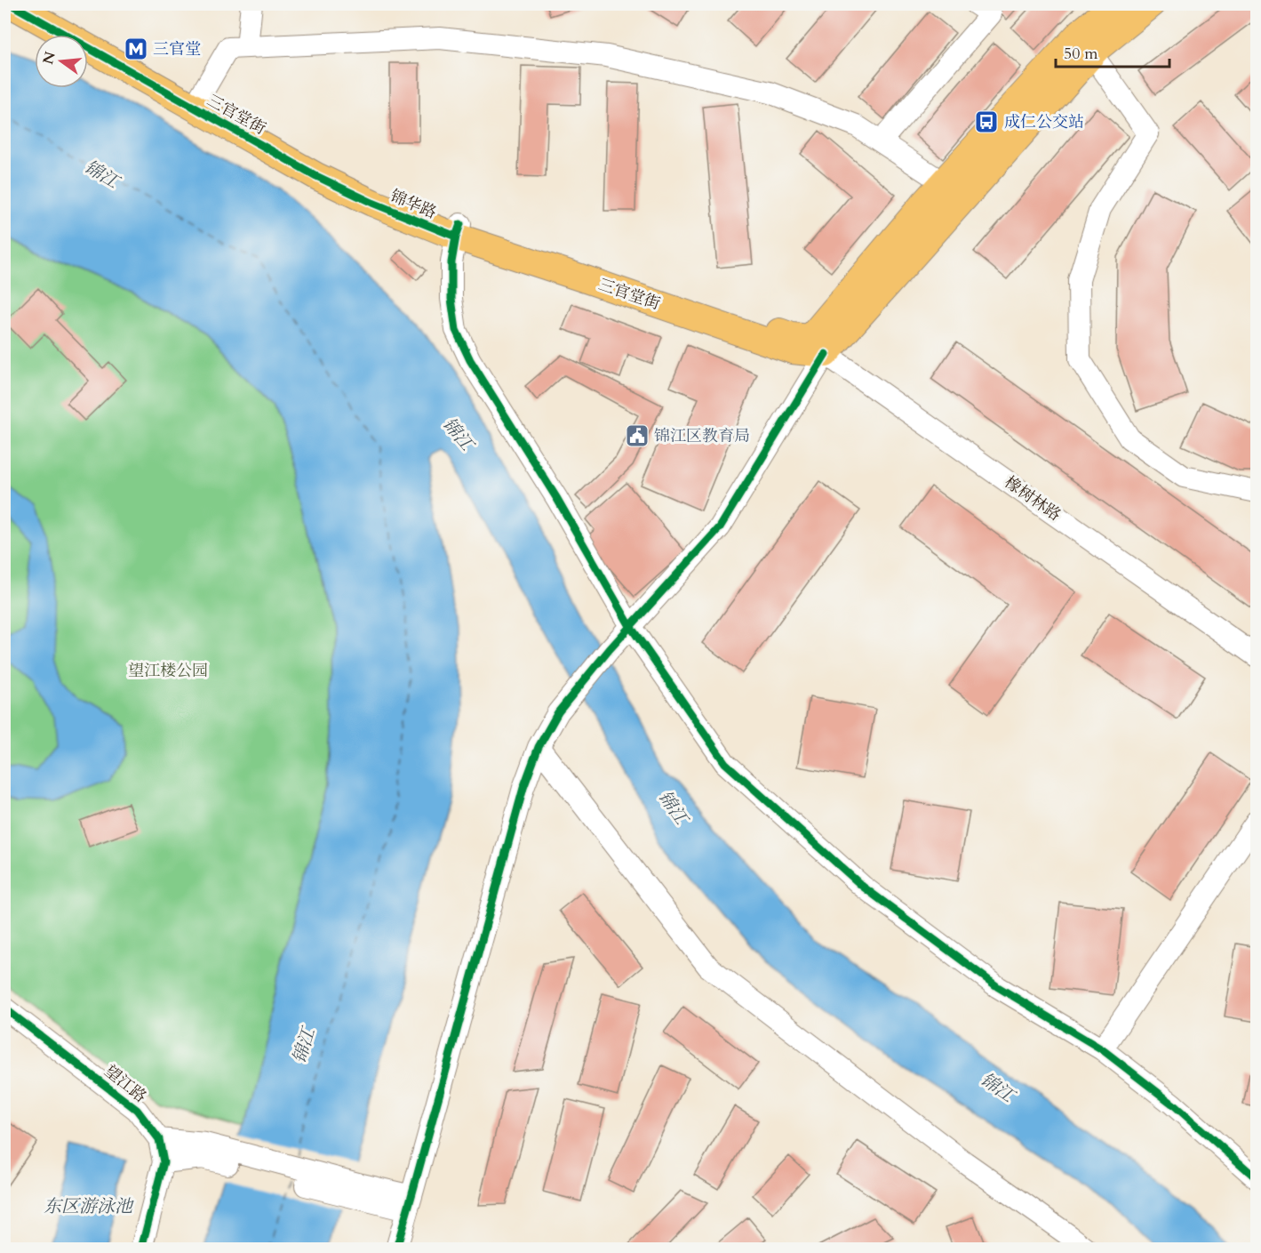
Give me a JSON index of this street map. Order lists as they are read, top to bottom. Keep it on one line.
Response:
{"streets":{"main road":["三官堂街","锦华路"],"street":["橡树林路","望江路"]},"crossings":[["三官堂街","锦华路"],["锦华路","橡树林路"]],"water":["锦江","东区游泳池"],"parks":["望江楼公园"],"places":{"metro station":["三官堂"],"bus stop":["成仁公交站"],"public building":["锦江区教育局"]},"scale_bar":"50 m","north":"left"}
